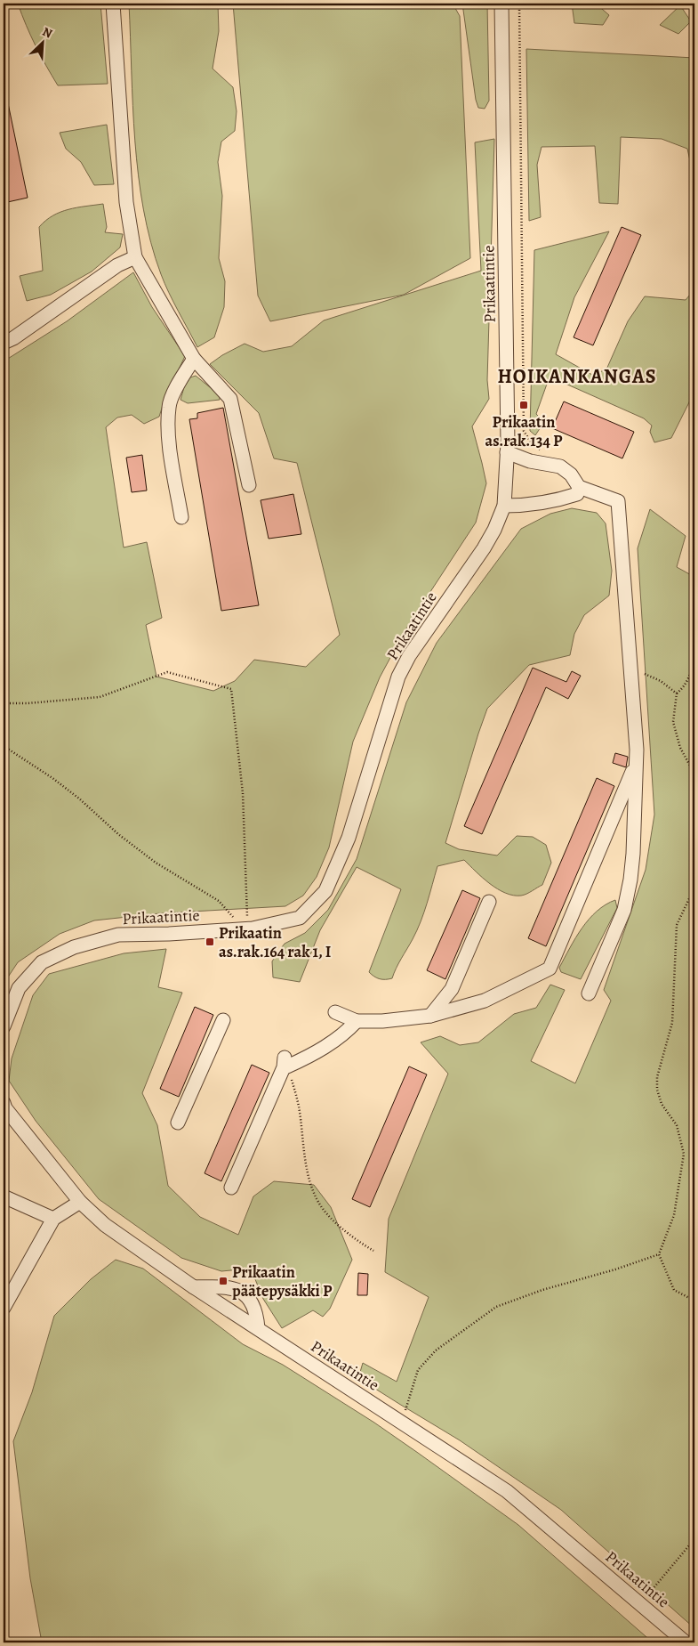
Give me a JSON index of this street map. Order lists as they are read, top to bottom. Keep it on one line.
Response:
{"streets":{"street":["Prikaatintie"]},"districts":["HOIKANKANGAS"],"places":{"transit":["Prikaatin as.rak.134 P","Prikaatin as.rak.164 rak 1, I","Prikaatin päätepysäkki P"]},"north":"top right"}
